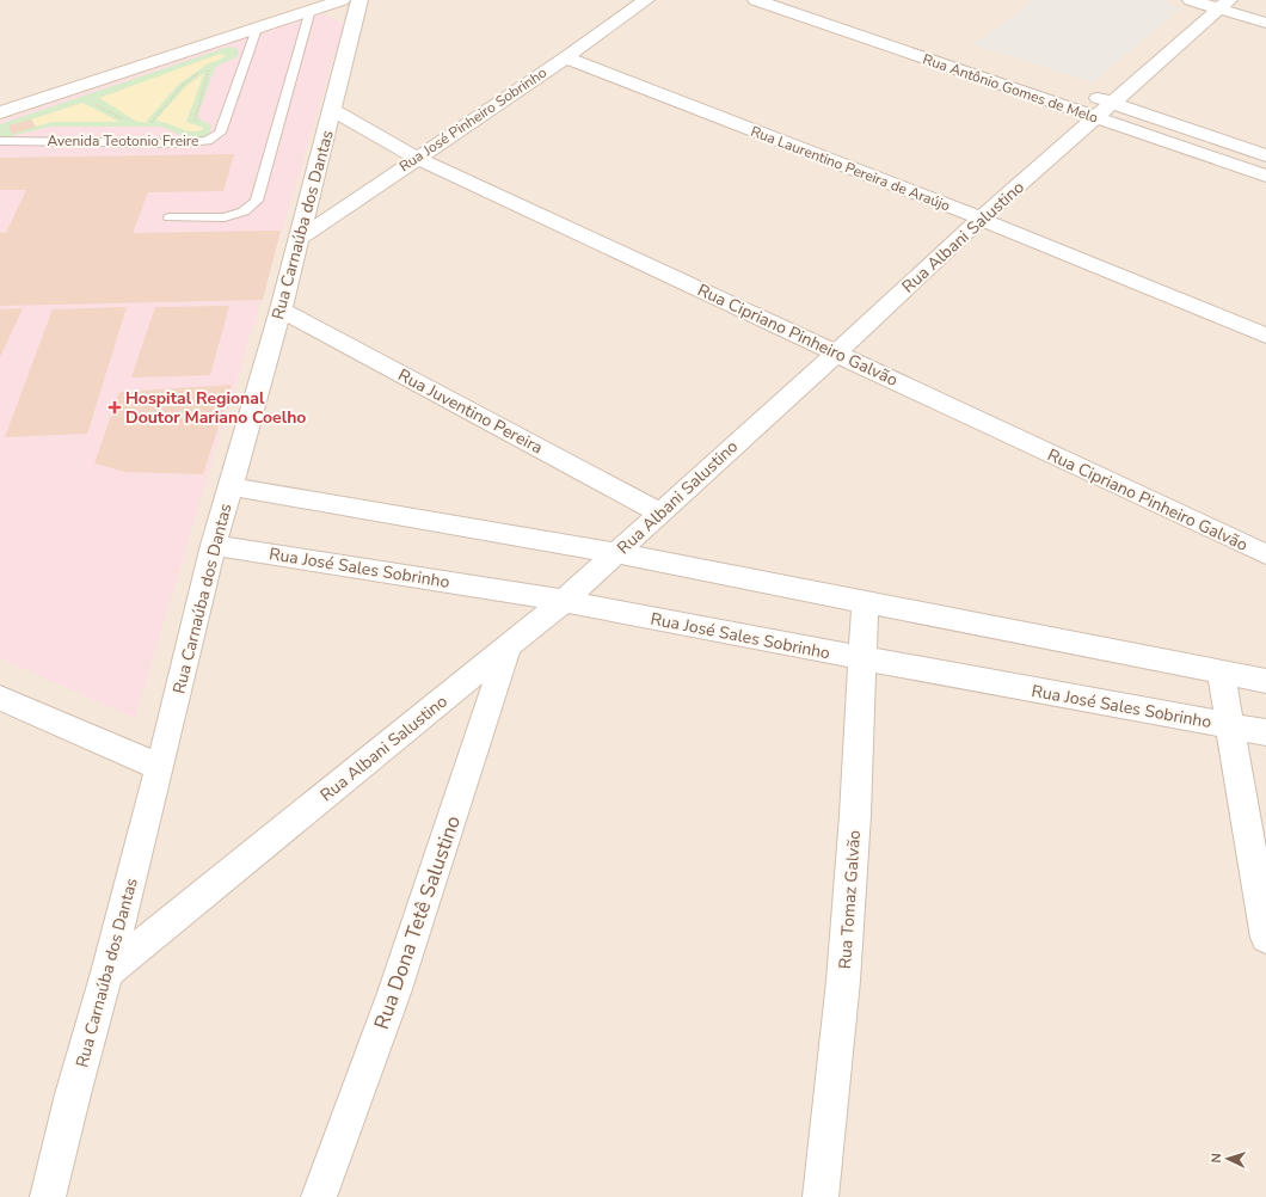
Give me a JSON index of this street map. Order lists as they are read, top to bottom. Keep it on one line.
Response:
{"streets":{"street":["Rua Antônio Gomes de Melo","Rua José Pinheiro Sobrinho","Rua Laurentino Pereira de Araújo","Rua Carnaúba dos Dantas","Rua Albani Salustino","Rua Cipriano Pinheiro Galvão","Rua Juventino Pereira","Rua José Sales Sobrinho","Rua Tomaz Galvão","Rua Dona Tetê Salustino"],"lane":["Avenida Teotonio Freire"]},"crossings":[["Rua Antônio Gomes de Melo","Rua Albani Salustino"],["Rua José Pinheiro Sobrinho","Rua Laurentino Pereira de Araújo"],["Rua José Pinheiro Sobrinho","Rua Carnaúba dos Dantas"],["Rua José Pinheiro Sobrinho","Rua Cipriano Pinheiro Galvão"],["Rua Laurentino Pereira de Araújo","Rua Albani Salustino"],["Rua Carnaúba dos Dantas","Rua Albani Salustino"],["Rua Carnaúba dos Dantas","Rua Cipriano Pinheiro Galvão"],["Rua Carnaúba dos Dantas","Rua Juventino Pereira"],["Rua Carnaúba dos Dantas","Rua José Sales Sobrinho"],["Rua Albani Salustino","Rua Cipriano Pinheiro Galvão"],["Rua Albani Salustino","Rua Juventino Pereira"],["Rua Albani Salustino","Rua José Sales Sobrinho"],["Rua Albani Salustino","Rua Dona Tetê Salustino"],["Rua José Sales Sobrinho","Rua Tomaz Galvão"]],"places":{"health":["Hospital Regional Doutor Mariano Coelho"]},"north":"left"}
